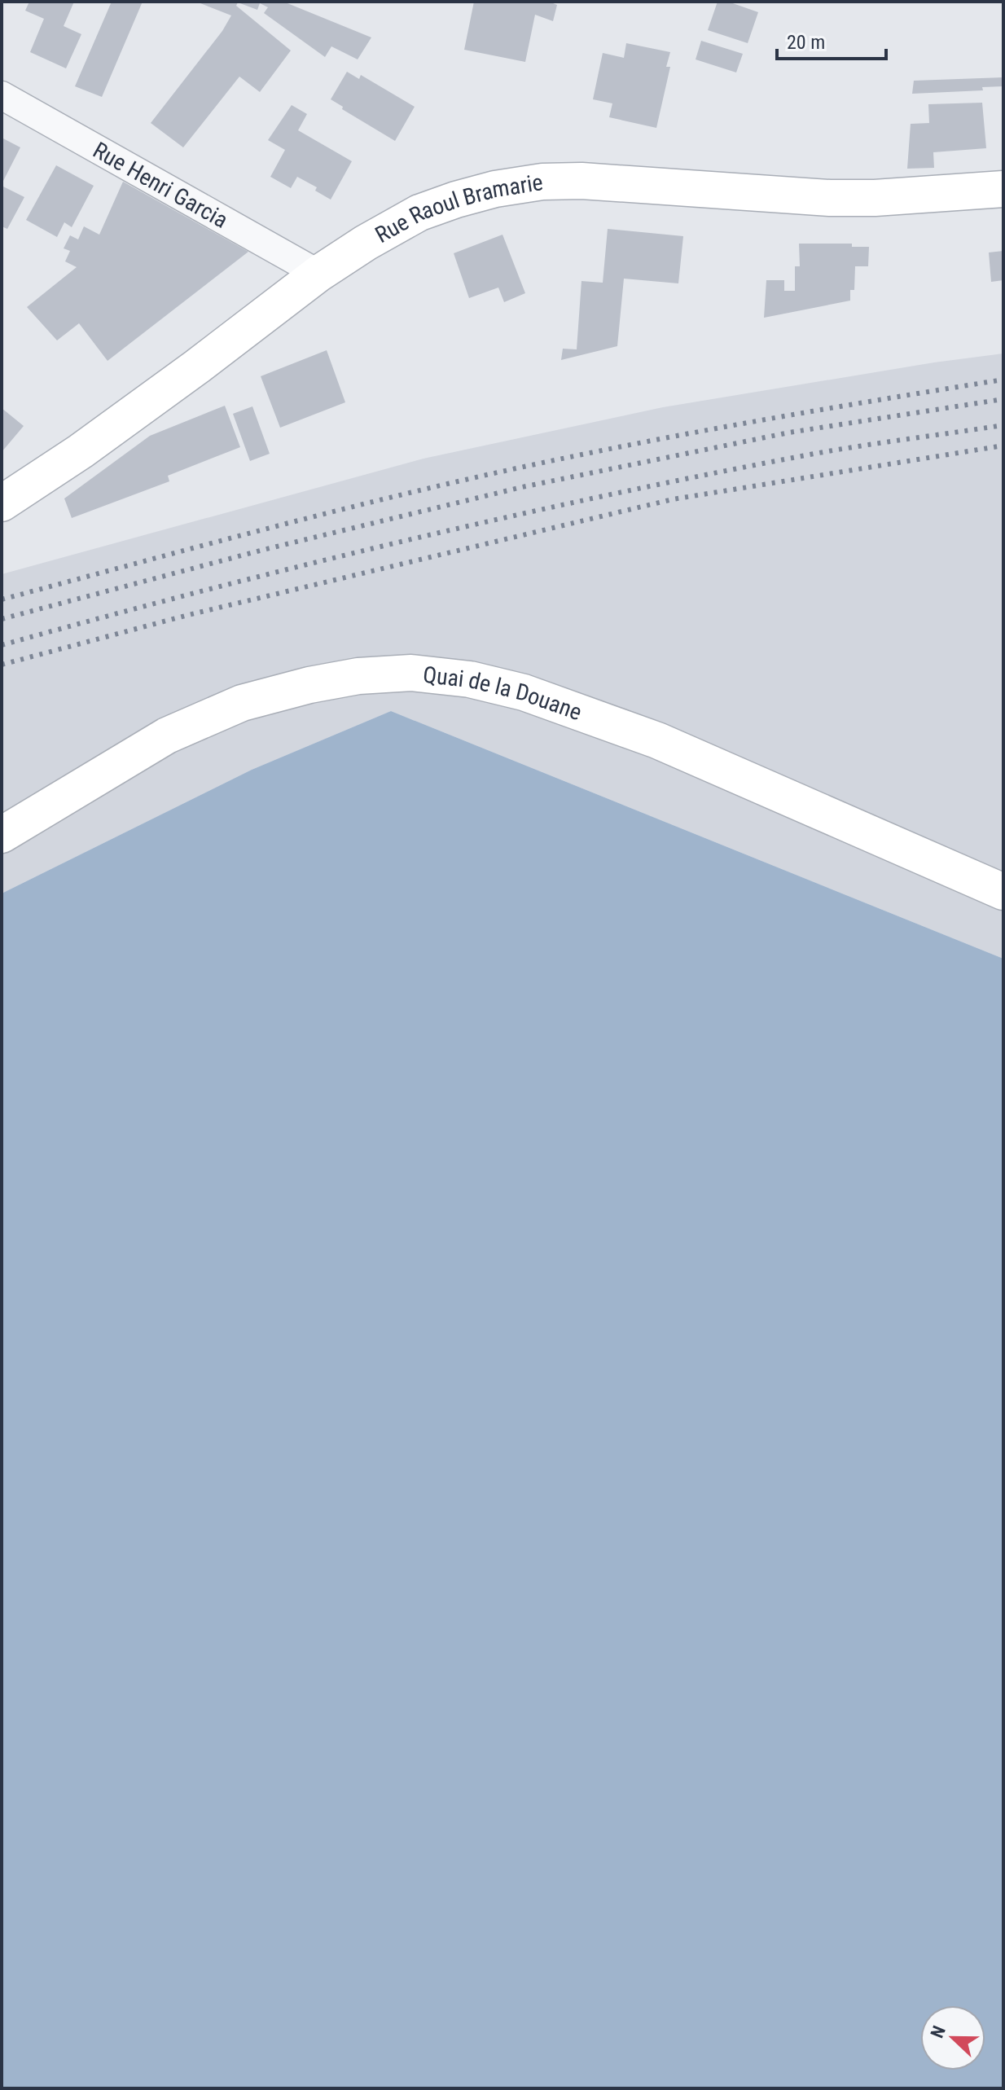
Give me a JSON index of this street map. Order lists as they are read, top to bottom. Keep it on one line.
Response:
{"streets":{"street":["Rue Henri Garcia","Rue Raoul Bramarie","Quai de la Douane"]},"crossings":[["Rue Henri Garcia","Rue Raoul Bramarie"]],"scale_bar":"20 m","north":"left"}
